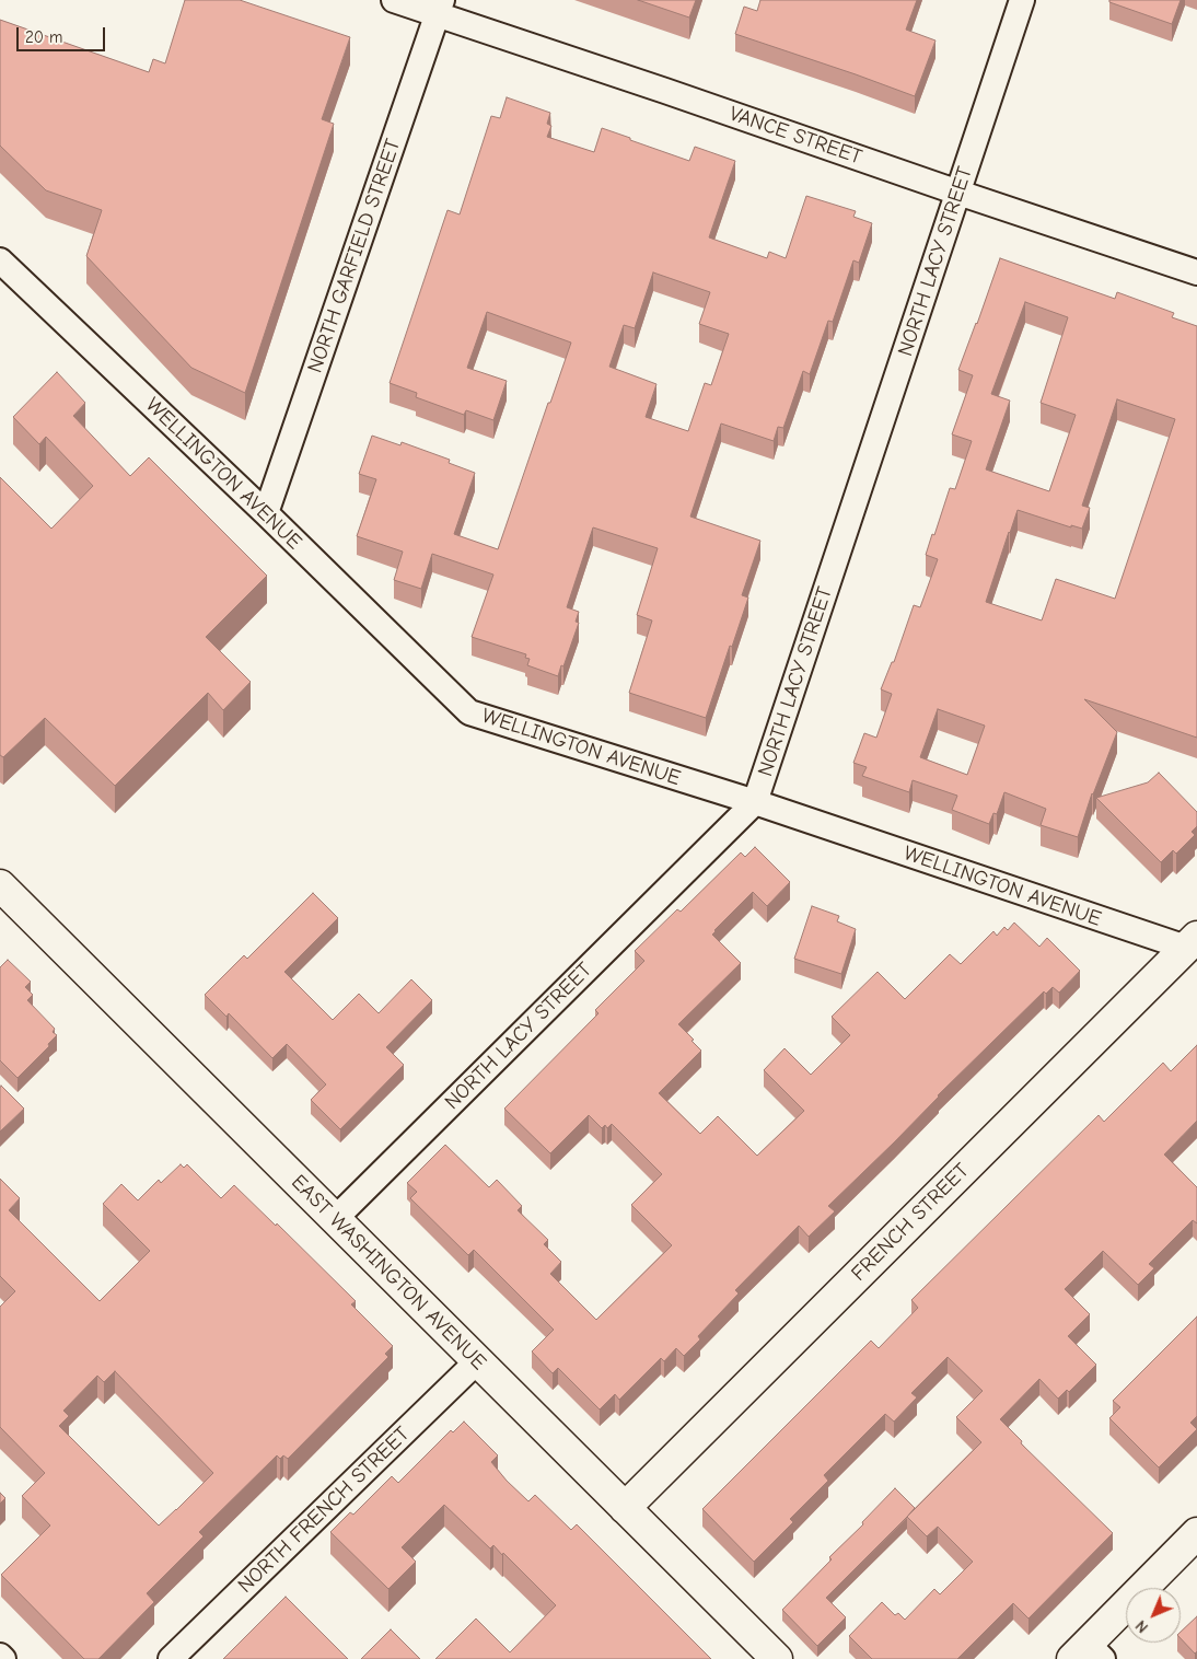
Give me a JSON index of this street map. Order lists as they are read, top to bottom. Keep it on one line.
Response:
{"streets":{"street":["VANCE STREET","NORTH GARFIELD STREET","NORTH LACY STREET","WELLINGTON AVENUE","FRENCH STREET","EAST WASHINGTON AVENUE","NORTH FRENCH STREET"]},"crossings":[["VANCE STREET","NORTH GARFIELD STREET"],["VANCE STREET","NORTH LACY STREET"],["NORTH GARFIELD STREET","WELLINGTON AVENUE"],["NORTH LACY STREET","WELLINGTON AVENUE"],["NORTH LACY STREET","EAST WASHINGTON AVENUE"],["WELLINGTON AVENUE","FRENCH STREET"],["FRENCH STREET","EAST WASHINGTON AVENUE"],["EAST WASHINGTON AVENUE","NORTH FRENCH STREET"]],"scale_bar":"20 m","north":"bottom left"}
